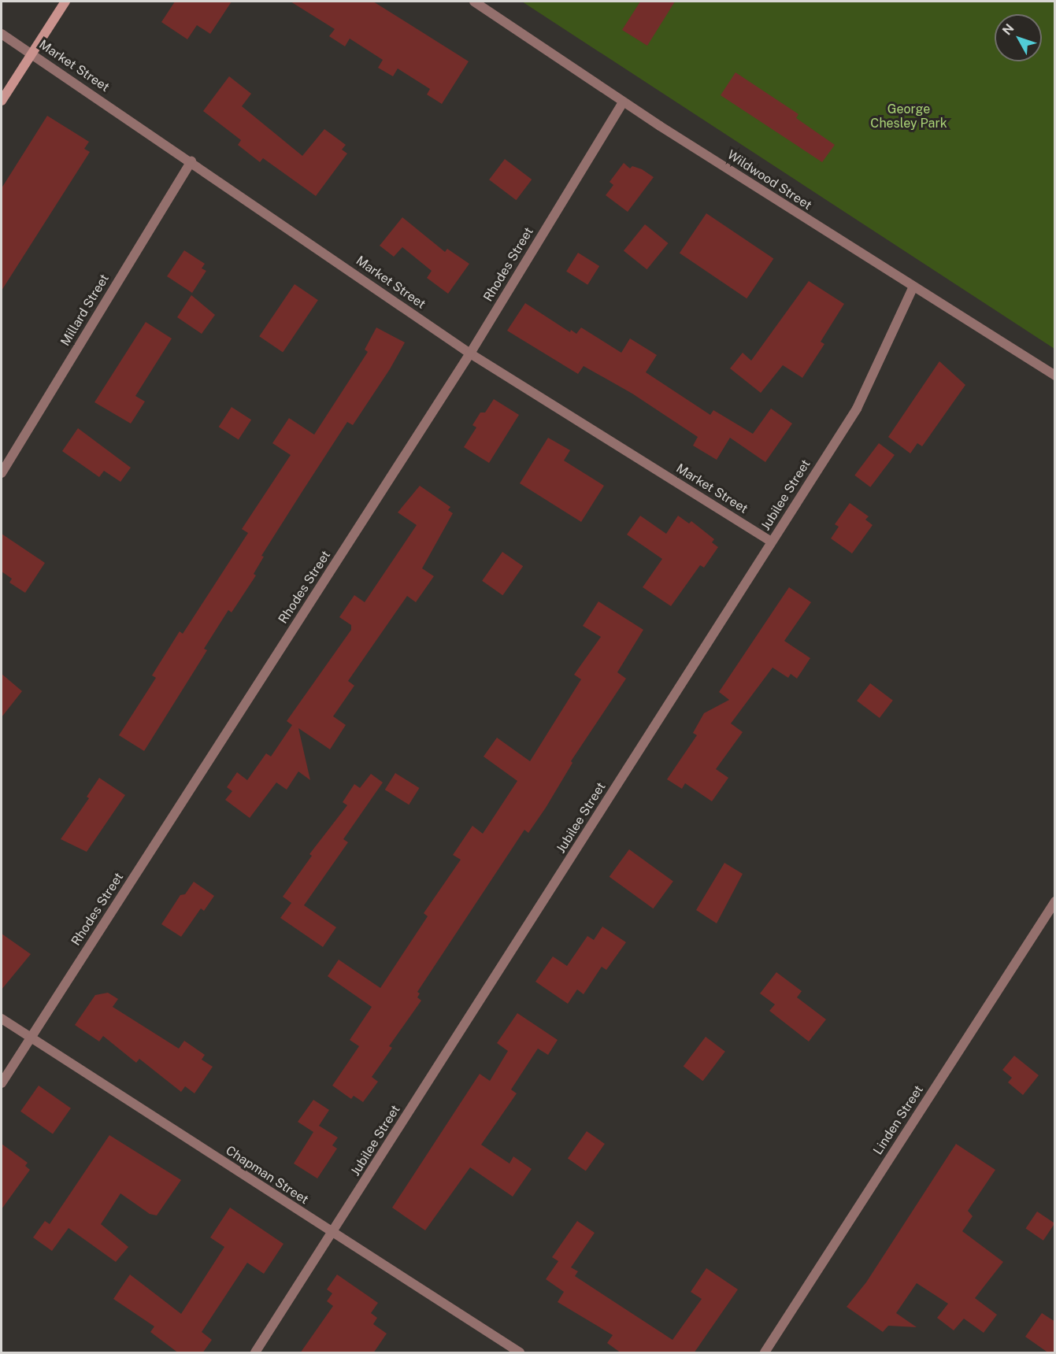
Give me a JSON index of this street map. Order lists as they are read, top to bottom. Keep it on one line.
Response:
{"streets":{"street":["Market Street","Wildwood Street","Rhodes Street","Millard Street","Jubilee Street","Linden Street","Chapman Street"]},"crossings":[["Market Street","Rhodes Street"],["Market Street","Millard Street"],["Market Street","Jubilee Street"],["Wildwood Street","Rhodes Street"],["Wildwood Street","Jubilee Street"],["Rhodes Street","Chapman Street"],["Jubilee Street","Chapman Street"]],"parks":["George Chesley Park"],"north":"top left"}
